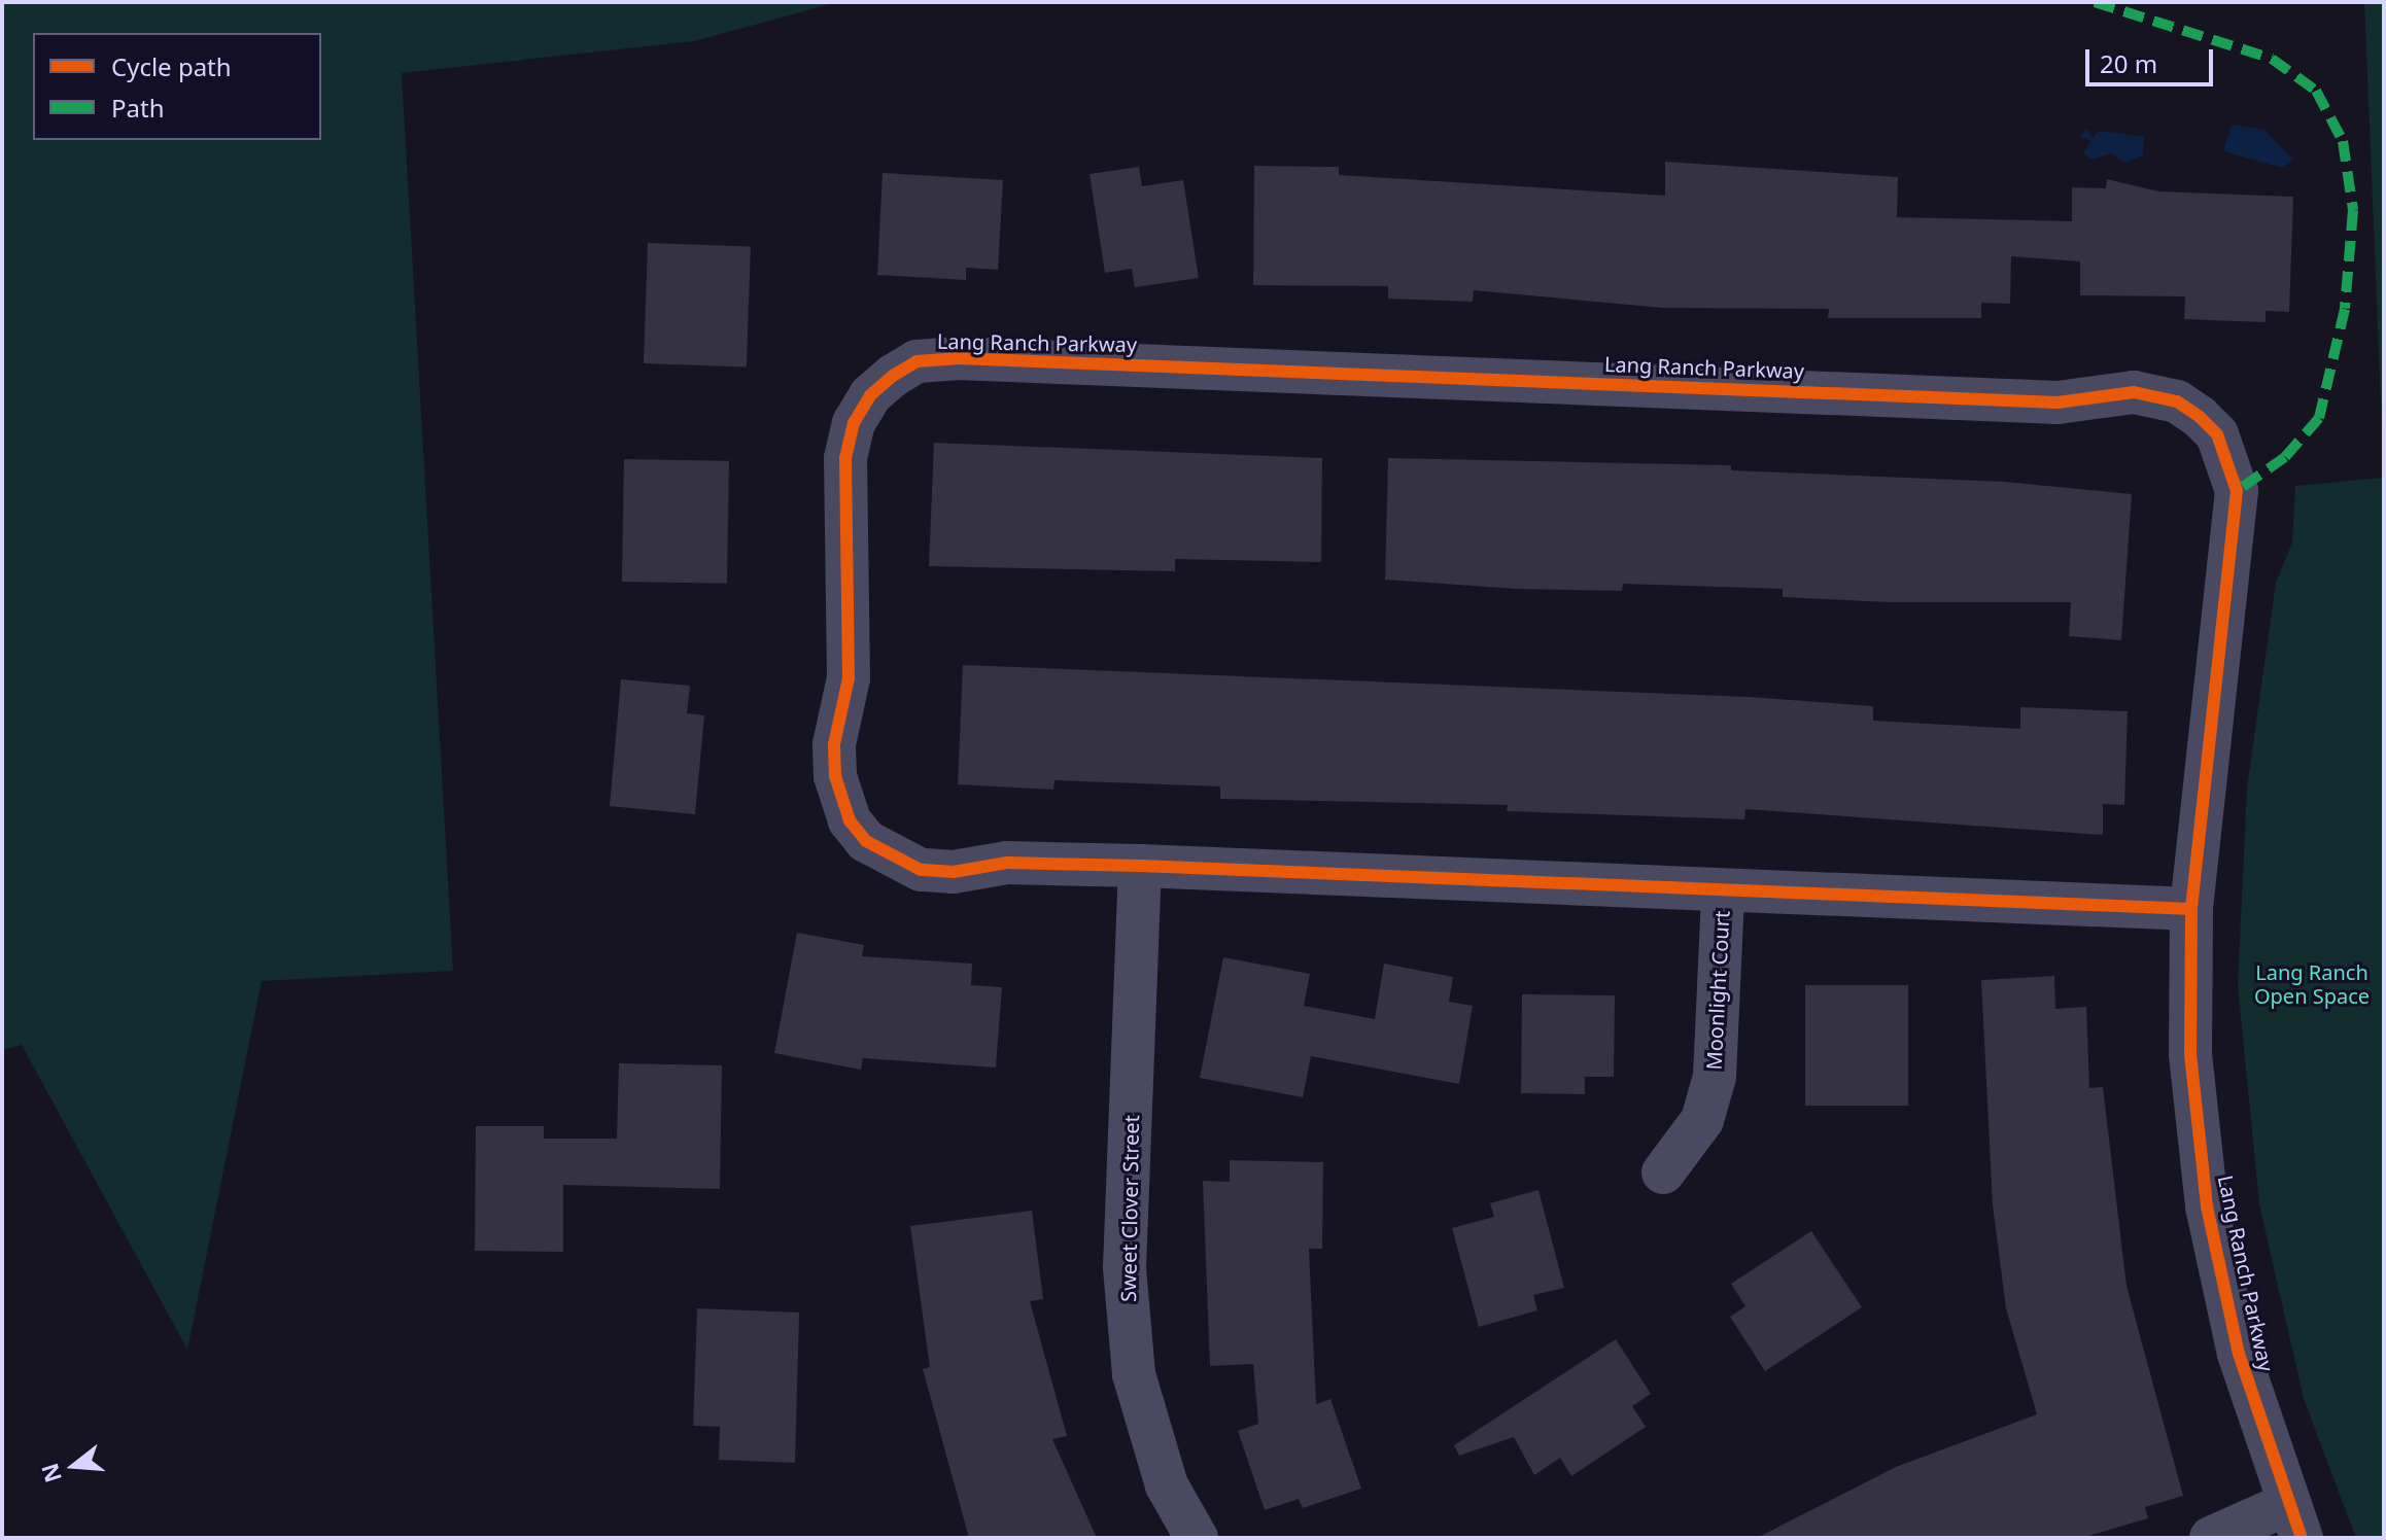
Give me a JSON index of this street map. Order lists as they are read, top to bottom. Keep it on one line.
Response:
{"streets":{"street":["Lang Ranch Parkway","Moonlight Court","Sweet Clover Street"]},"crossings":[["Lang Ranch Parkway","Moonlight Court"],["Lang Ranch Parkway","Sweet Clover Street"]],"parks":["Lang Ranch Open Space"],"legend":["Cycle path","Path"],"scale_bar":"20 m","north":"left"}
